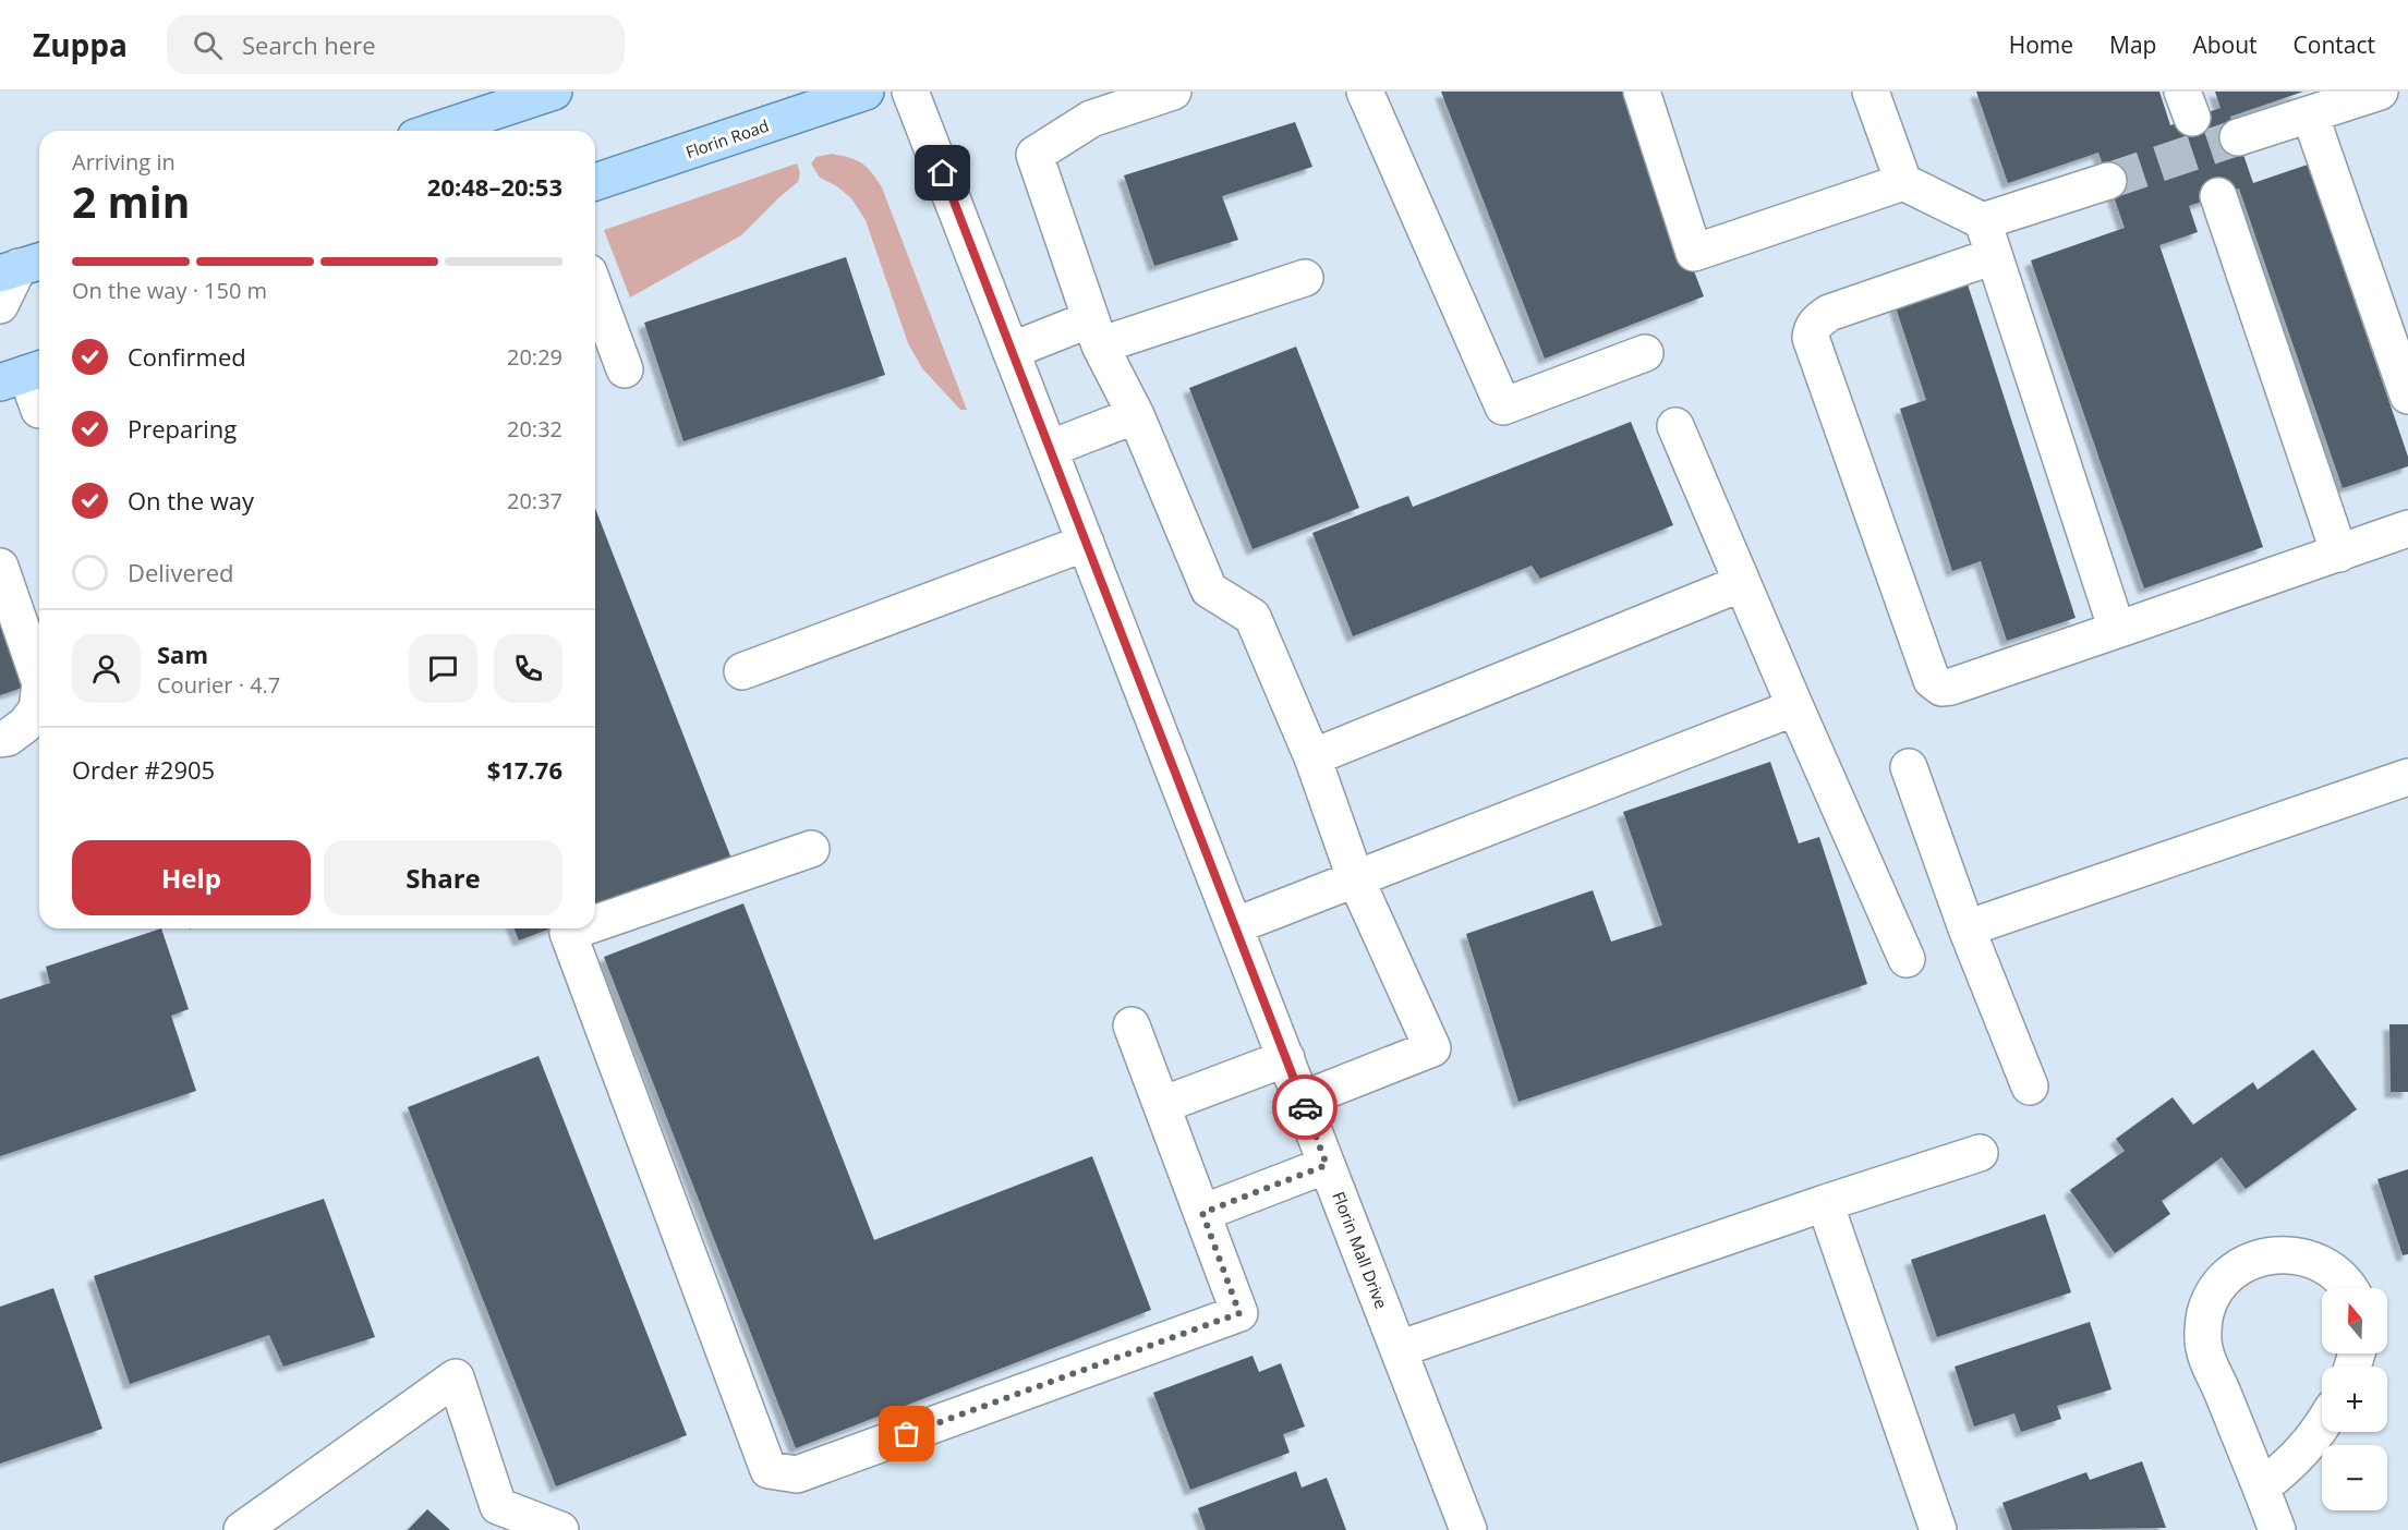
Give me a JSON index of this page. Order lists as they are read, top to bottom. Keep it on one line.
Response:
{"streets":{"main road":["Florin Road"],"street":["Florin Mall Drive"]},"north":"top","page":{"header":"Zuppa","search":"Search here","nav":["Home","Map","About","Contact"],"heading":["2 min","Arriving in","20:48–20:53"],"panel":["Sam","Courier · 4.7","Order #2905","$17.76"],"bar":"On the way · 150 m","list":[["Confirmed","20:29"],["Preparing","20:32"],["On the way","20:37"],"Delivered"],"buttons":["Help","Share"],"map_buttons":["+","−"]}}
